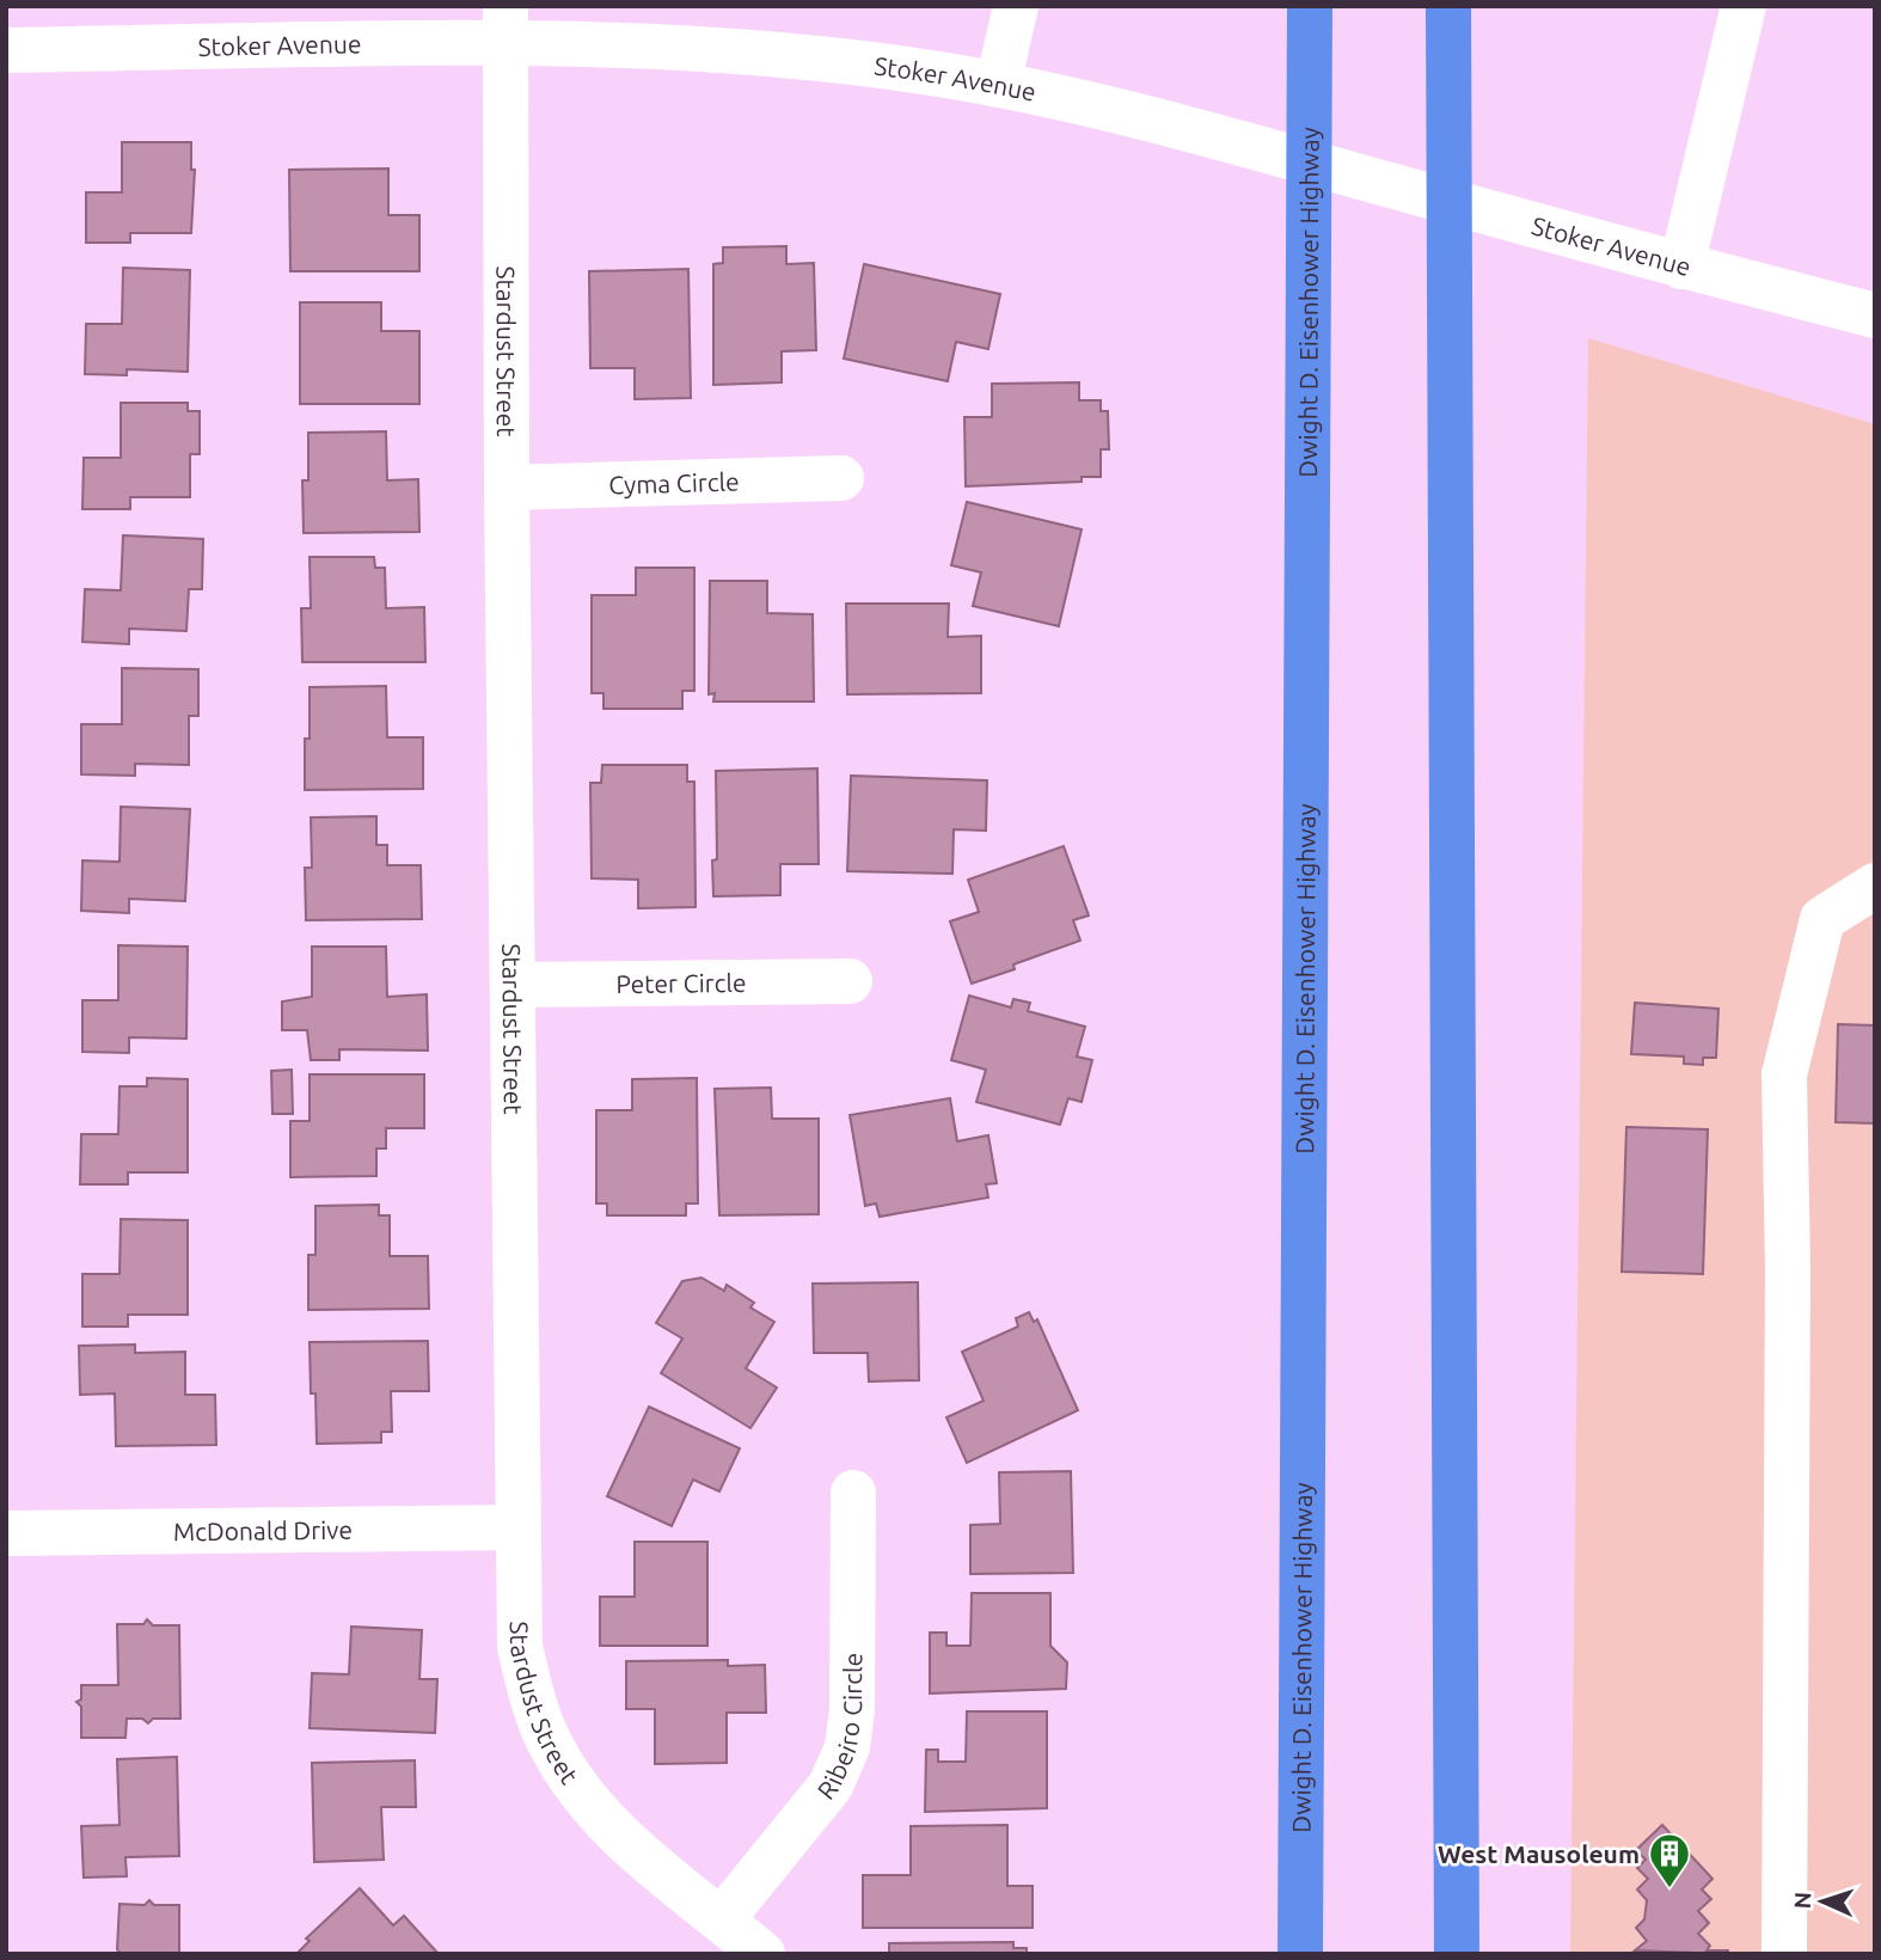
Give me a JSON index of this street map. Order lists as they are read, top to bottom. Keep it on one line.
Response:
{"streets":{"highway":["Dwight D. Eisenhower Highway"],"street":["Stoker Avenue","Stardust Street","Cyma Circle","Peter Circle","McDonald Drive","Ribeiro Circle"]},"crossings":[["Stoker Avenue","Stardust Street"],["Stardust Street","Cyma Circle"],["Stardust Street","Peter Circle"],["Stardust Street","McDonald Drive"],["Stardust Street","Ribeiro Circle"]],"places":{"building":["West Mausoleum"]},"north":"left"}
